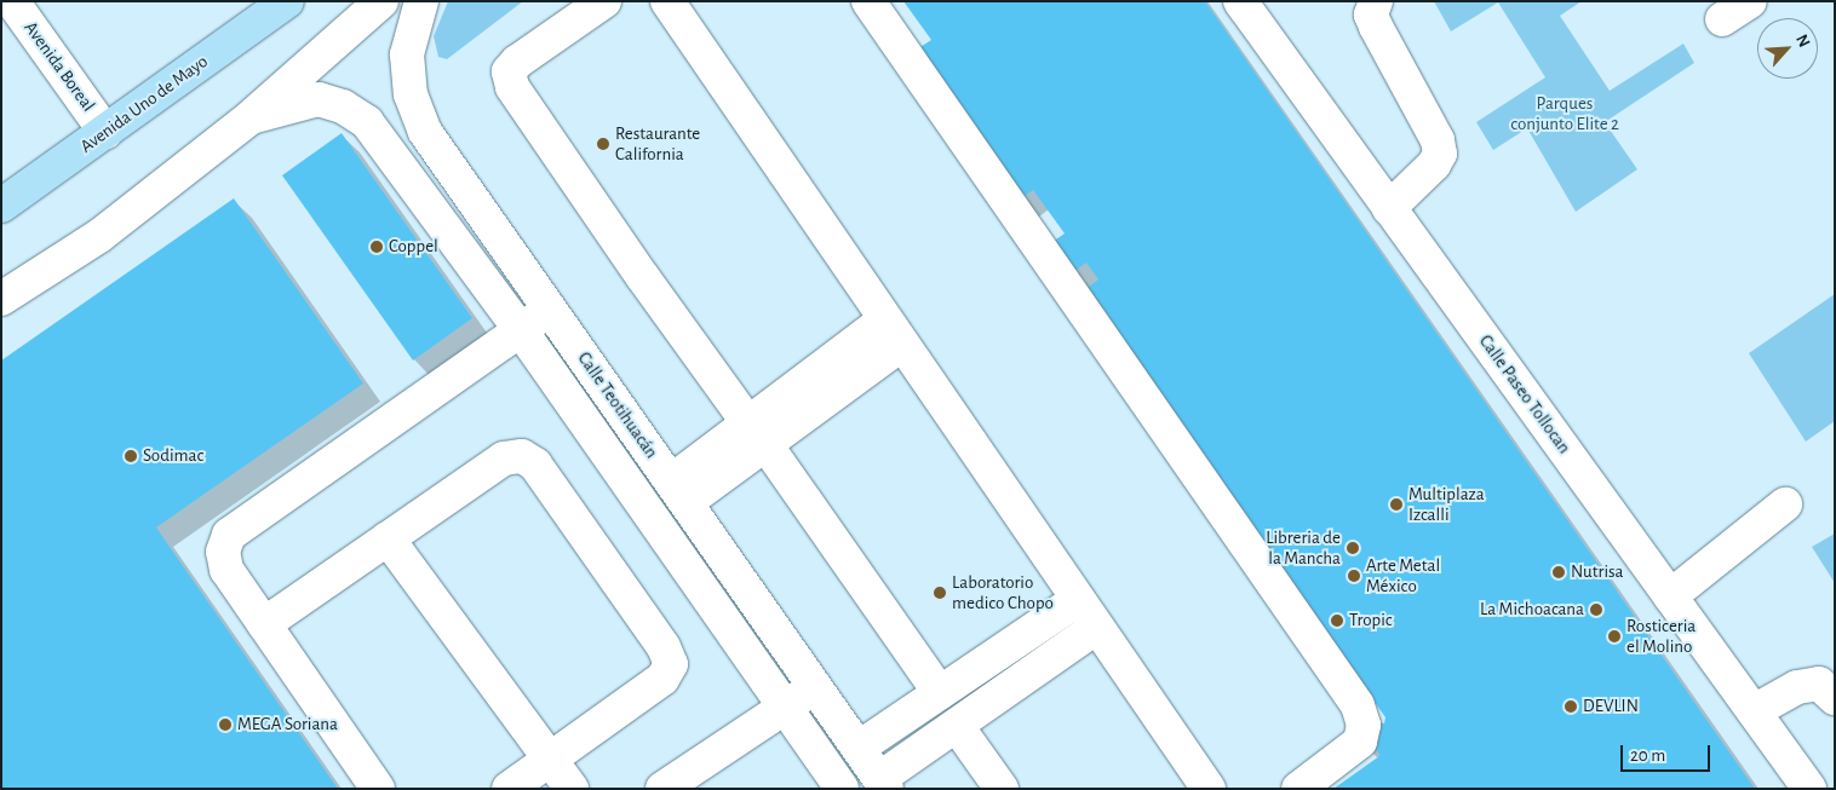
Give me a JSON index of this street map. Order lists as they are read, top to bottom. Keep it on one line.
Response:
{"streets":{"main road":["Avenida Uno de Mayo"],"street":["Avenida Boreal","Calle Paseo Tollocan","Calle Teotihuacán"]},"crossings":[["Avenida Boreal","Avenida Uno de Mayo"]],"parks":["Parques conjunto Elite 2"],"places":["Restaurante California","Coppel","Sodimac","Multiplaza Izcalli","Libreria de la Mancha","Nutrisa","Arte Metal México","Laboratorio medico Chopo","La Michoacana","Tropic","Rosticeria el Molino","DEVLIN","MEGA Soriana"],"scale_bar":"20 m","north":"top right"}
